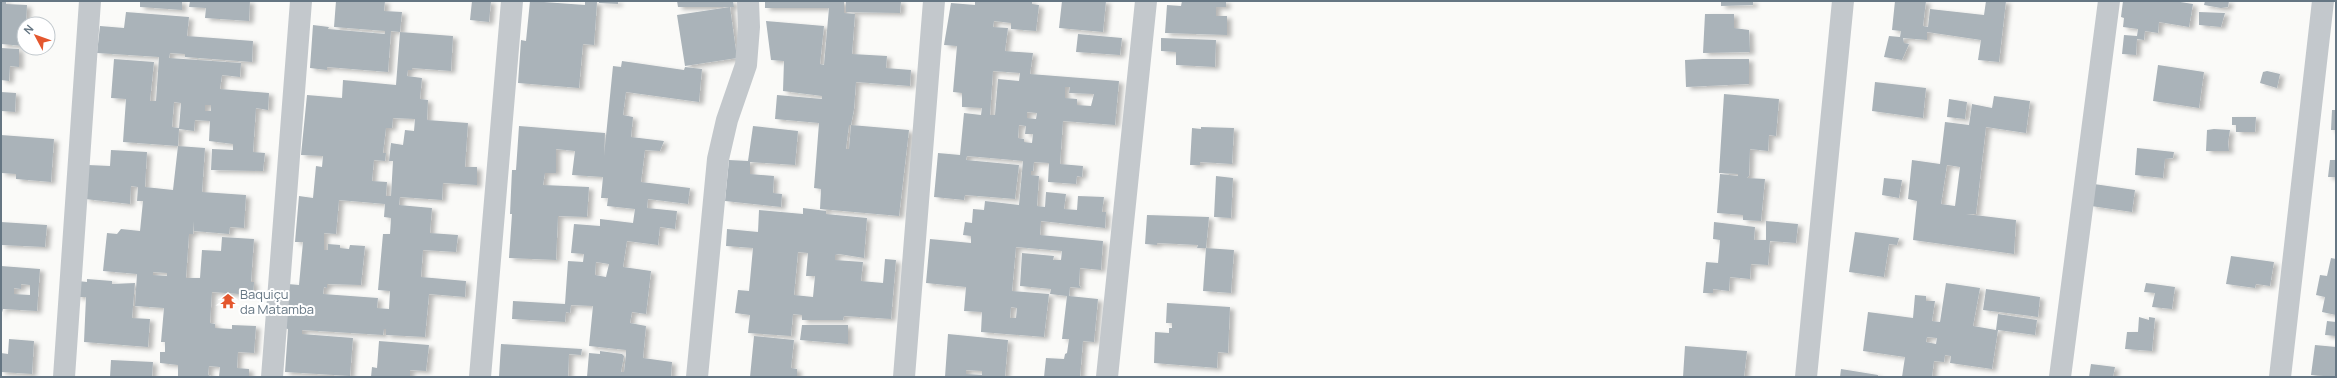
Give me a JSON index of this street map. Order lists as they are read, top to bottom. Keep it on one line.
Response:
{"places":{"temple":["Baquiçu da Matamba"]},"north":"top left"}
